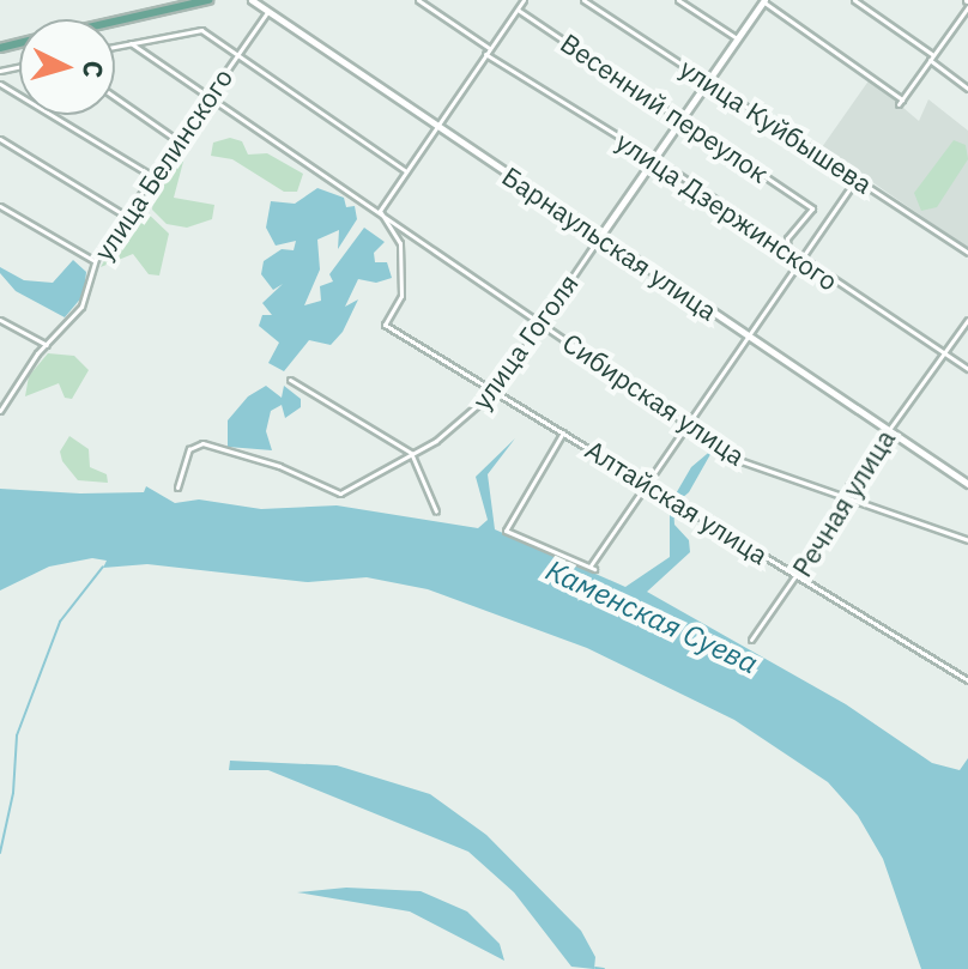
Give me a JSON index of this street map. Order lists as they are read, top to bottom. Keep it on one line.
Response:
{"streets":{"street":["Весенний переулок","улица Куйбышева","улица Белинского","улица Дзержинского","Барнаульская улица","улица Гоголя","Сибирская улица","Алтайская улица","Речная улица"]},"crossings":[["Весенний переулок","улица Дзержинского"],["Весенний переулок","улица Гоголя"],["улица Куйбышева","улица Гоголя"],["улица Белинского","Барнаульская улица"],["улица Белинского","Сибирская улица"],["улица Дзержинского","улица Гоголя"],["улица Дзержинского","Речная улица"],["Барнаульская улица","улица Гоголя"],["Барнаульская улица","Речная улица"],["улица Гоголя","Сибирская улица"],["улица Гоголя","Алтайская улица"],["Сибирская улица","Алтайская улица"],["Сибирская улица","Речная улица"],["Алтайская улица","Речная улица"]],"water":["Каменская Суева"],"north":"right"}
